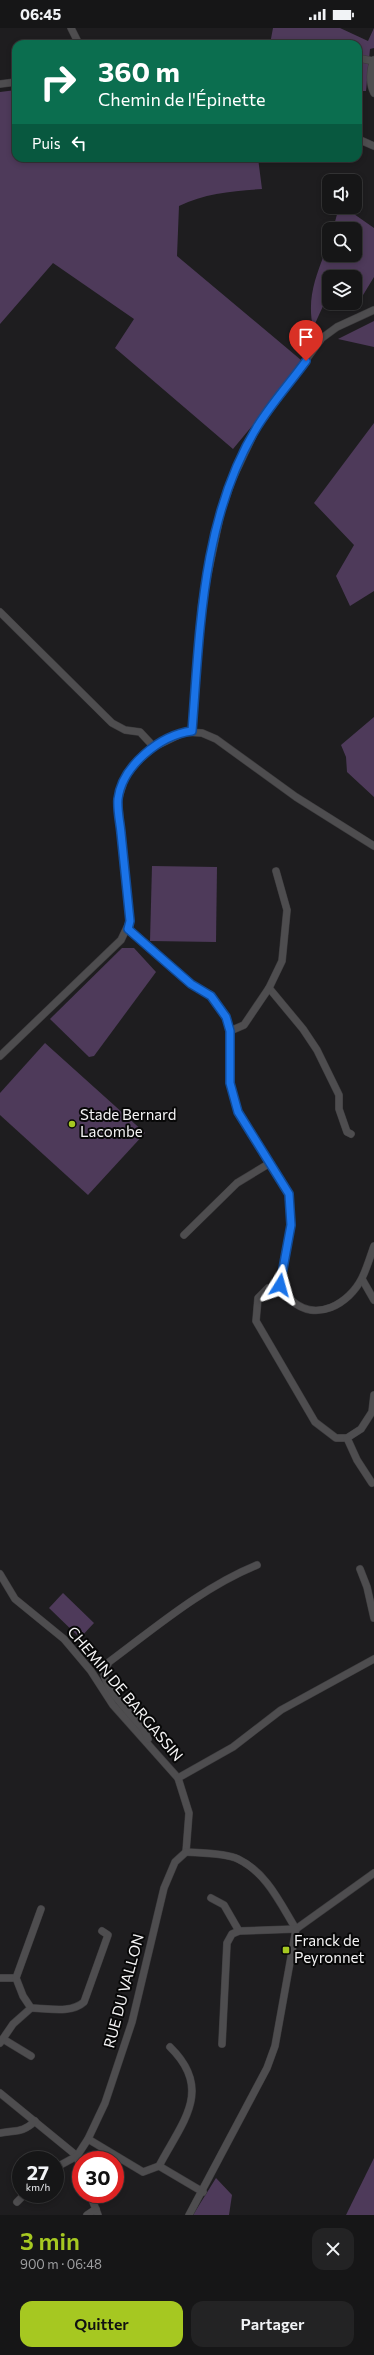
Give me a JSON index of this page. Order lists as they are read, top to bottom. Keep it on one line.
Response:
{"streets":{"street":["CHEMIN DE BARGASSIN","RUE DU VALLON"]},"crossings":[["CHEMIN DE BARGASSIN","RUE DU VALLON"]],"places":{"other":["Stade Bernard Lacombe"],"transit":["Franck de Peyronnet"]},"page":{"status":"06:45","turn":["360 m","Chemin de l'Épinette"],"then":"Puis","speed":"27 km/h","limit":"30","heading":["3 min","900 m · 06:48"],"buttons":["Quitter","Partager"]}}
